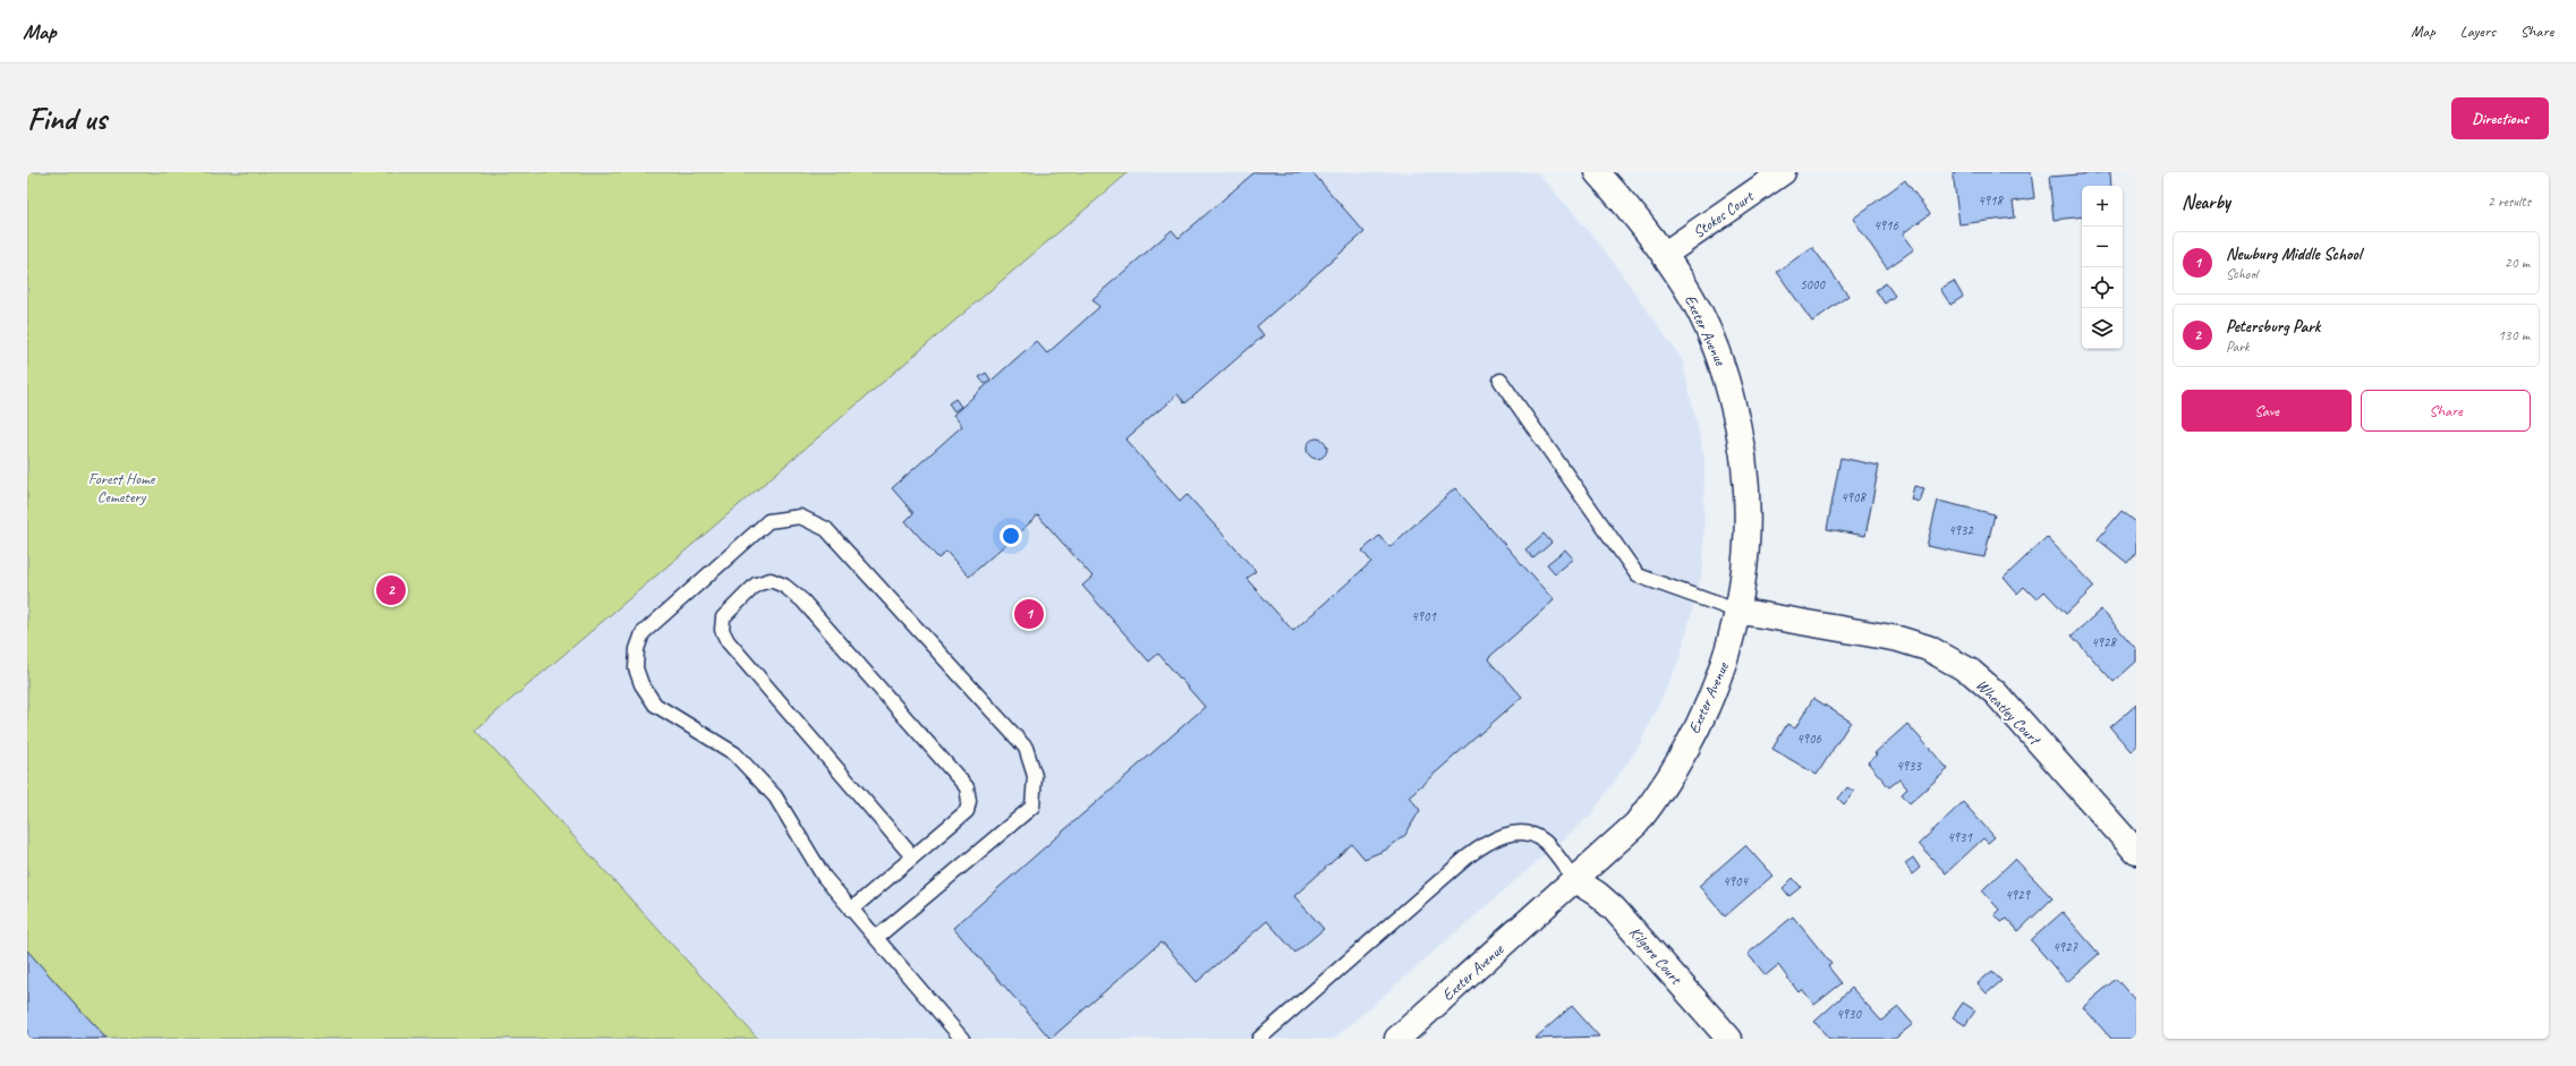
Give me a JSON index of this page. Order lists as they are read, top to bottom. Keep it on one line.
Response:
{"streets":{"street":["Stokes Court","Exeter Avenue","Wheatley Court","Kilgore Court"]},"crossings":[["Stokes Court","Exeter Avenue"],["Exeter Avenue","Wheatley Court"],["Exeter Avenue","Kilgore Court"]],"parks":["Forest Home Cemetery"],"house_numbers":["4918","4916","5000","4908","4932","4901","4928","4906","4933","4931","4904","4929","4927","4930"],"page":{"header":"Map","nav":["Map","Layers","Share"],"buttons":["Directions",["Save","Share"]],"title":"Find us","heading":["Nearby","2 results"],"map_buttons":["+","−"],"list":[{"mark":"1","name":"Newburg Middle School","note":"School","value":"20 m"},{"mark":"2","name":"Petersburg Park","note":"Park","value":"130 m"}],"pins":["2","1"]}}
